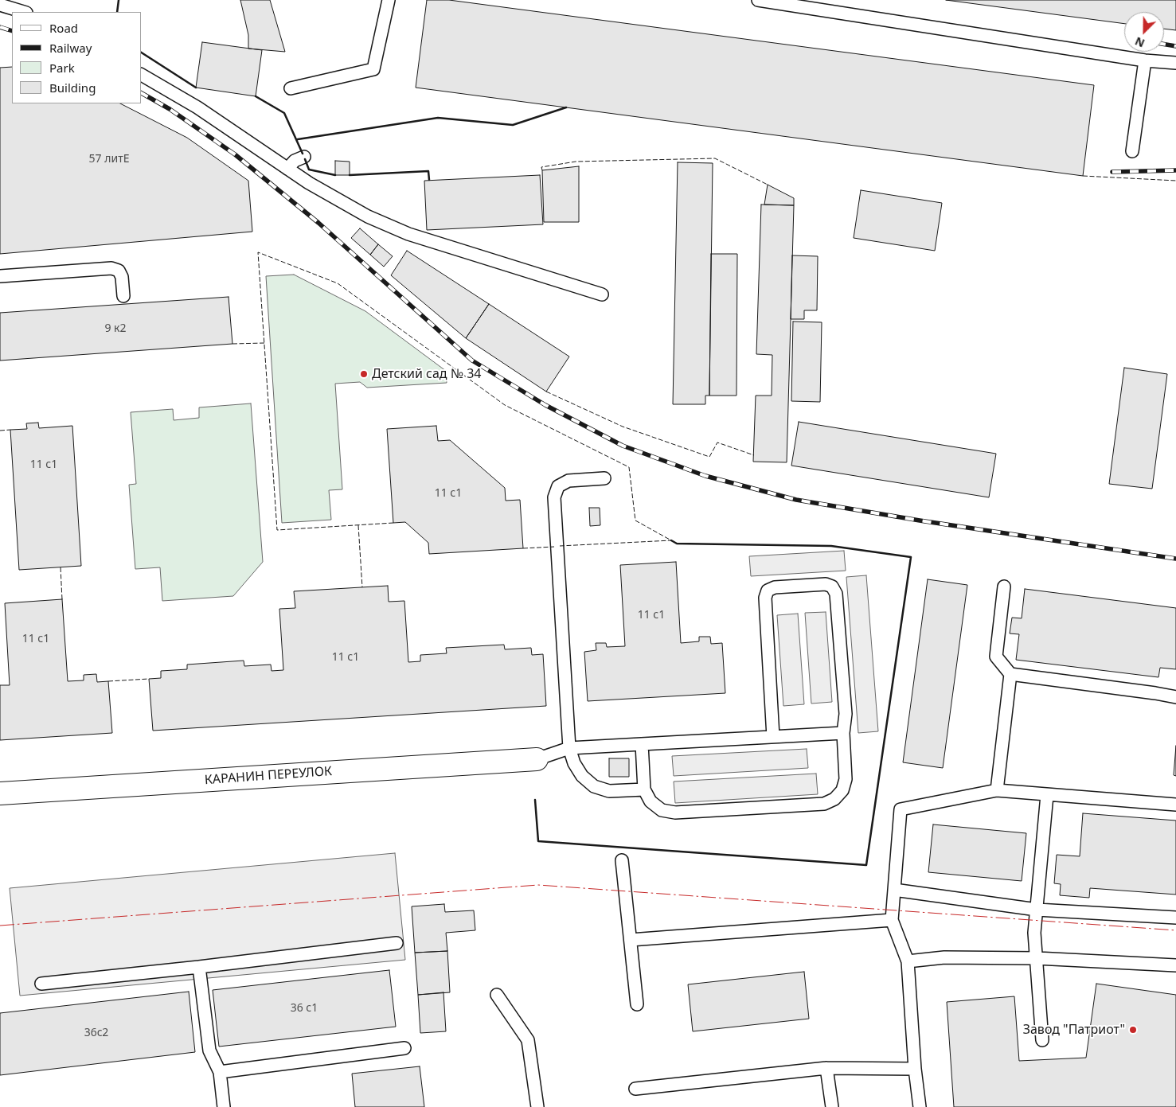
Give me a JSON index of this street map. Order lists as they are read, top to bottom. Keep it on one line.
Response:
{"streets":{"street":["КАРАНИН ПЕРЕУЛОК"]},"places":["Детский сад № 34","Завод \"Патриот\""],"house_numbers":["57 литЕ","9 к2","11 с1","11 с1","11 с1","11 с1","11 с1","36 с1","36c2"],"legend":["Road","Railway","Park","Building"],"north":"bottom left"}
